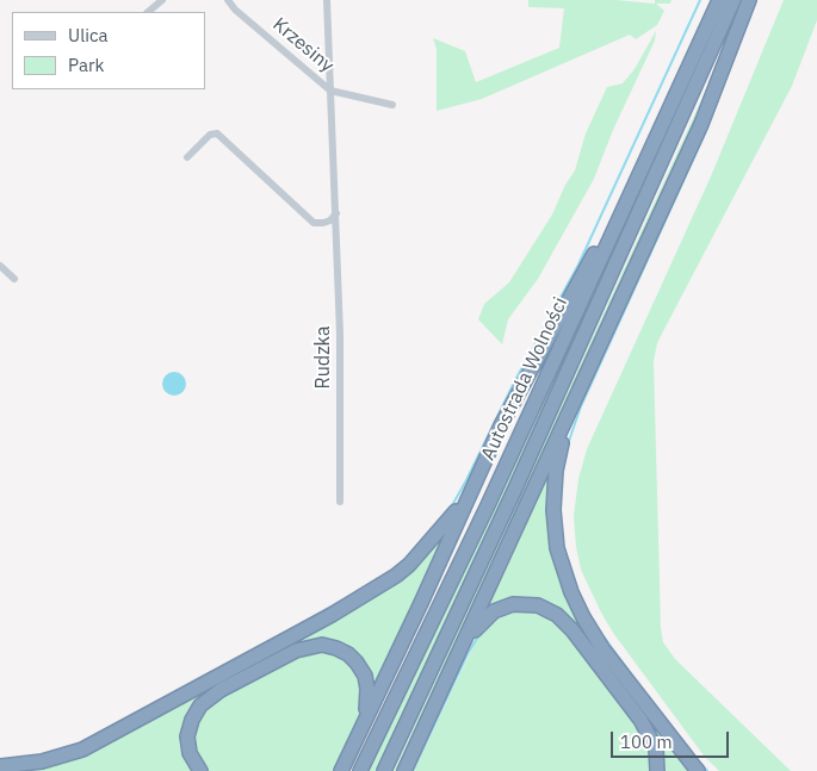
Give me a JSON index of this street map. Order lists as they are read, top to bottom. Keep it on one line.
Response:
{"streets":{"highway":["Autostrada Wolności"],"street":["Krzesiny","Rudzka"]},"crossings":[["Krzesiny","Rudzka"]],"legend":["Ulica","Park"],"scale_bar":"100 m"}
